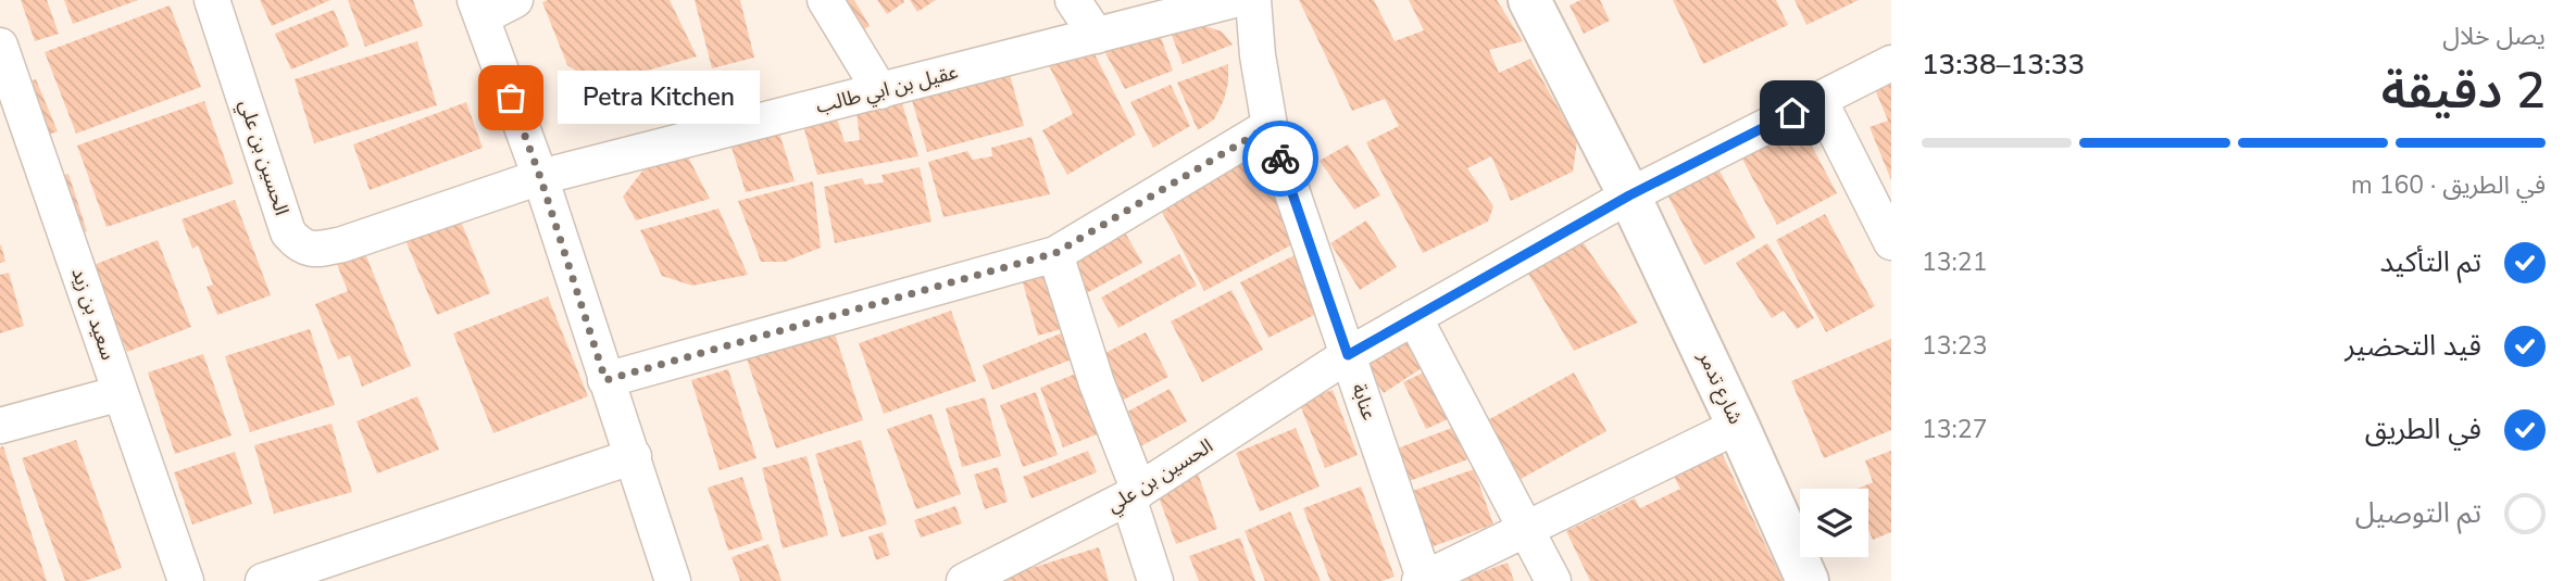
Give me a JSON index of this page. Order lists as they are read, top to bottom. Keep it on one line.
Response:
{"streets":{"street":["عقيل بن ابي طالب","الحسين بن علي","سعيد بن زيد","شارع تدمر","عنابة"]},"crossings":[["عقيل بن ابي طالب","الحسين بن علي"],["الحسين بن علي","عنابة"]],"places":["Petra Kitchen"],"page":{"heading":["2 دقيقة","يصل خلال","13:33–13:38"],"bubble":"Petra Kitchen","bar":"في الطريق · 160 m","list":[["تم التأكيد","13:21"],["قيد التحضير","13:23"],["في الطريق","13:27"],"تم التوصيل"]}}
